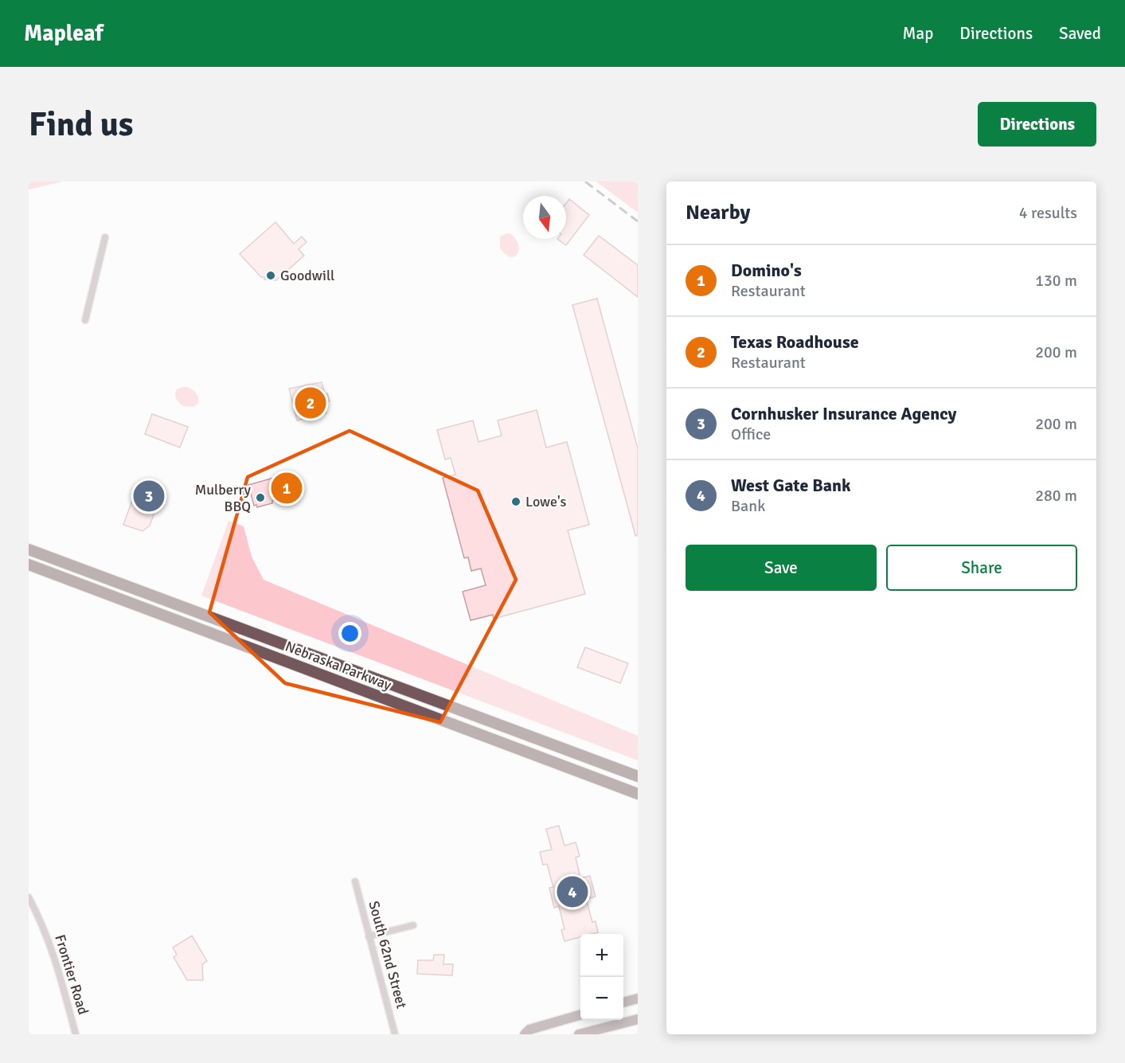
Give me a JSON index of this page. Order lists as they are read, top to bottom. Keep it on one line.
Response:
{"streets":{"main road":["Nebraska Parkway"],"street":["South 62nd Street","Frontier Road"]},"places":["Goodwill","Mulberry BBQ","Lowe's"],"north":"bottom","page":{"header":"Mapleaf","nav":["Map","Directions","Saved"],"buttons":["Directions",["Save","Share"]],"title":"Find us","heading":["Nearby","4 results"],"list":[{"mark":"1","name":"Domino's","note":"Restaurant","value":"130 m"},{"mark":"2","name":"Texas Roadhouse","note":"Restaurant","value":"200 m"},{"mark":"3","name":"Cornhusker Insurance Agency","note":"Office","value":"200 m"},{"mark":"4","name":"West Gate Bank","note":"Bank","value":"280 m"}],"pins":["2","1","3","4"],"map_buttons":["+","−"]}}
